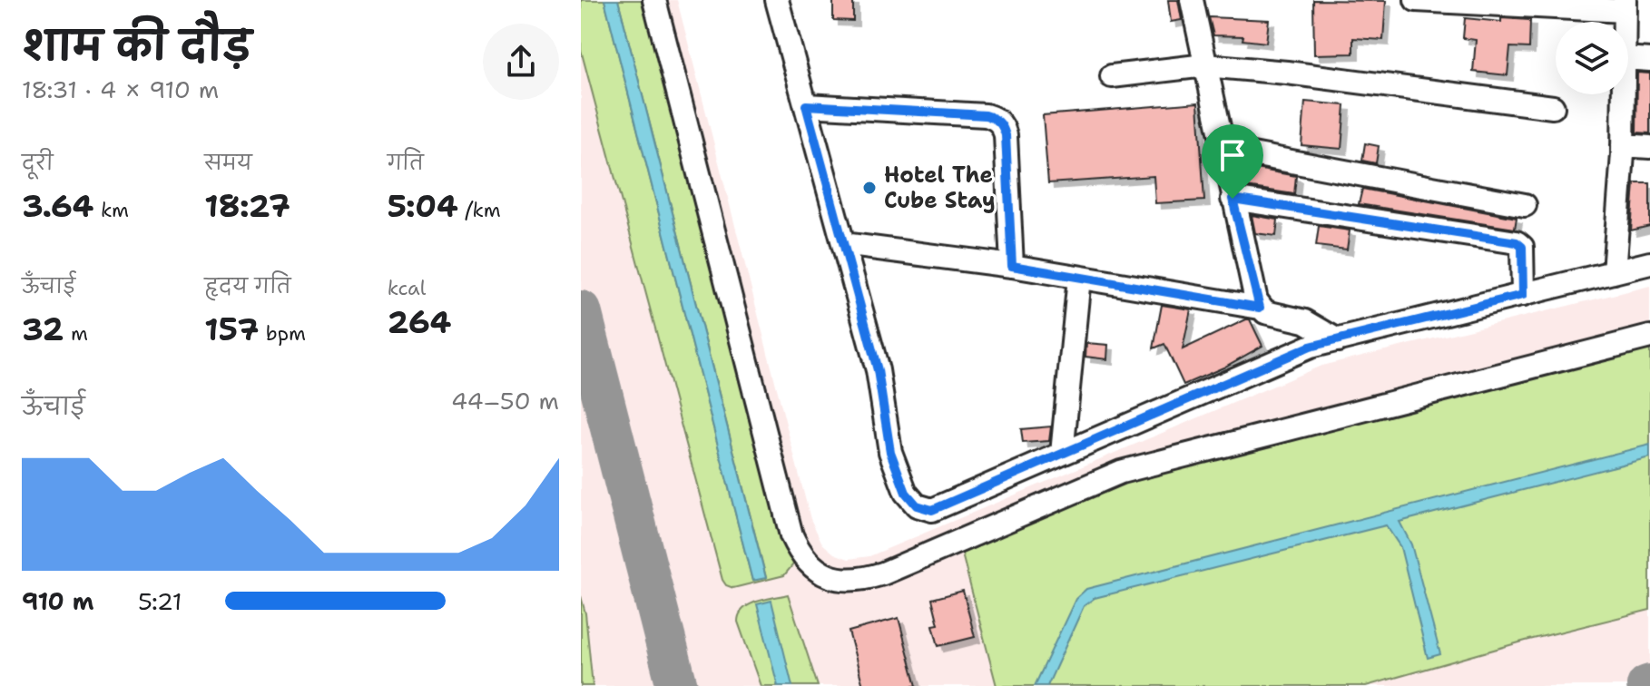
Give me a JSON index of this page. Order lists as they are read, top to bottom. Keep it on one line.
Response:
{"places":["Hotel The Cube Stay"],"page":{"heading":["शाम की दौड़","18:31 · 4 × 910 m"],"stats":[["दूरी","3.64 km"],["समय","18:27"],["गति","5:04 /km"],["ऊँचाई","32 m"],["हृदय गति","157 bpm"],["kcal","264"]],"chart":["ऊँचाई","44–50 m"],"list":[{"name":"910 m","note":"5:21"}]}}
